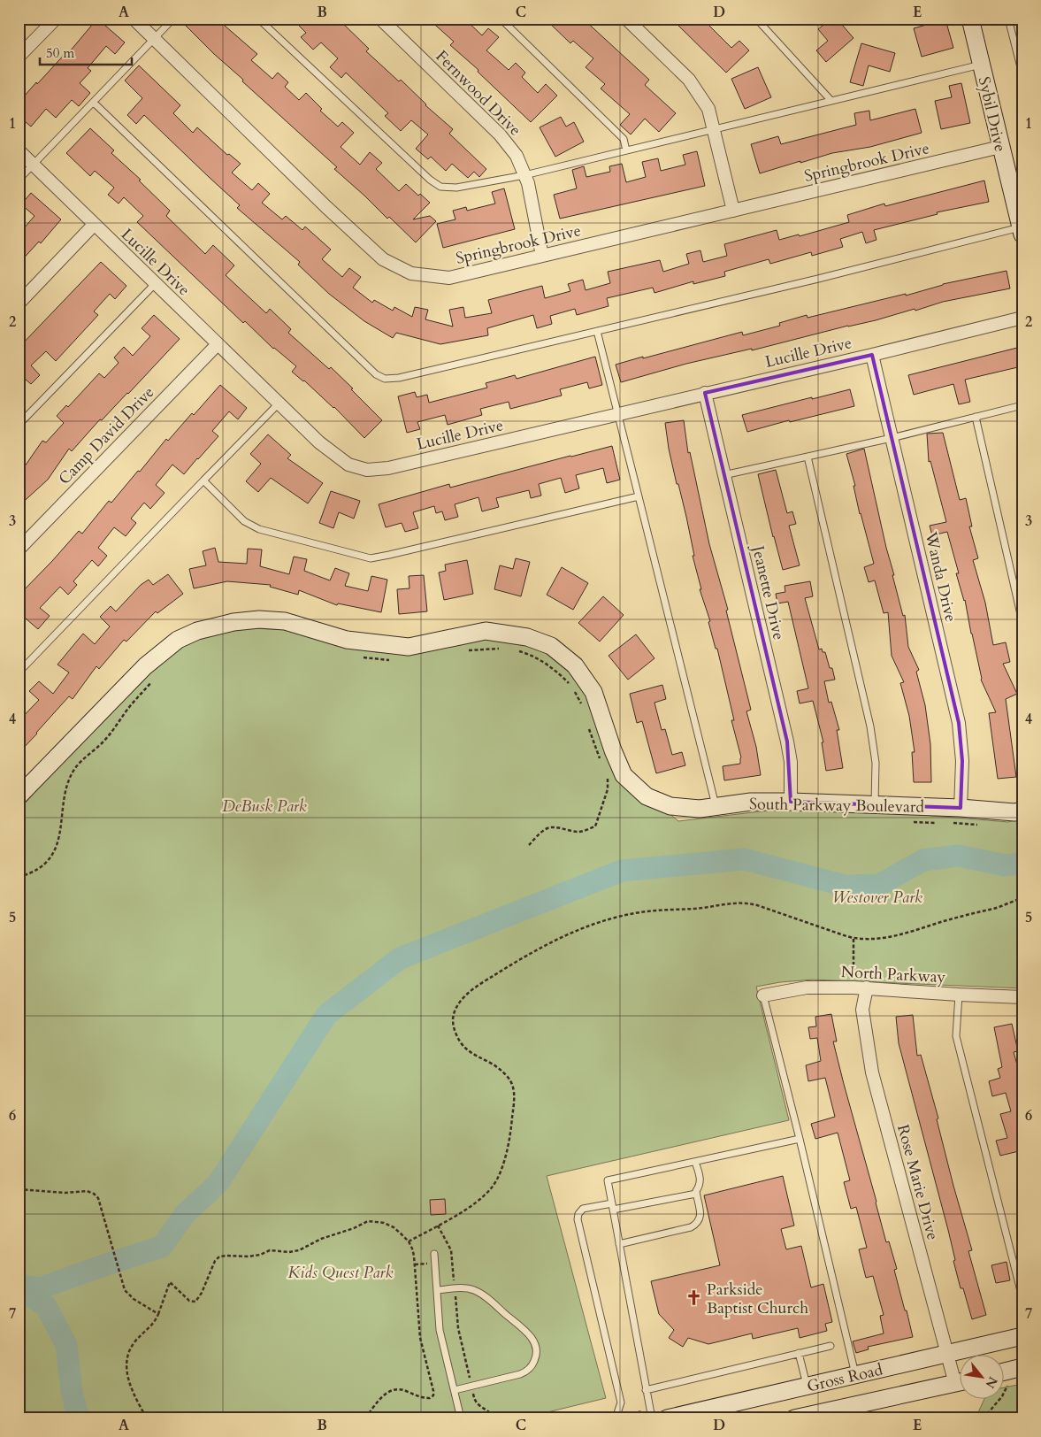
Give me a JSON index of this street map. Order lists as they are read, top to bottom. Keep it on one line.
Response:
{"streets":{"street":["Fernwood Drive","Sybil Drive","Springbrook Drive","Lucille Drive","Camp David Drive","Wanda Drive","Jeanette Drive","South Parkway Boulevard","North Parkway","Rose Marie Drive","Gross Road"]},"crossings":[["Fernwood Drive","Springbrook Drive"],["Sybil Drive","Springbrook Drive"],["Lucille Drive","Camp David Drive"],["Lucille Drive","Wanda Drive"],["Lucille Drive","Jeanette Drive"],["Wanda Drive","South Parkway Boulevard"],["Jeanette Drive","South Parkway Boulevard"],["North Parkway","Rose Marie Drive"],["Rose Marie Drive","Gross Road"]],"parks":["DeBusk Park","Westover Park","Kids Quest Park"],"places":{"church":["Parkside Baptist Church"]},"scale_bar":"50 m","north":"bottom right","grid":{"columns":["A","B","C","D","E"],"rows":["1","2","3","4","5","6","7"]}}
